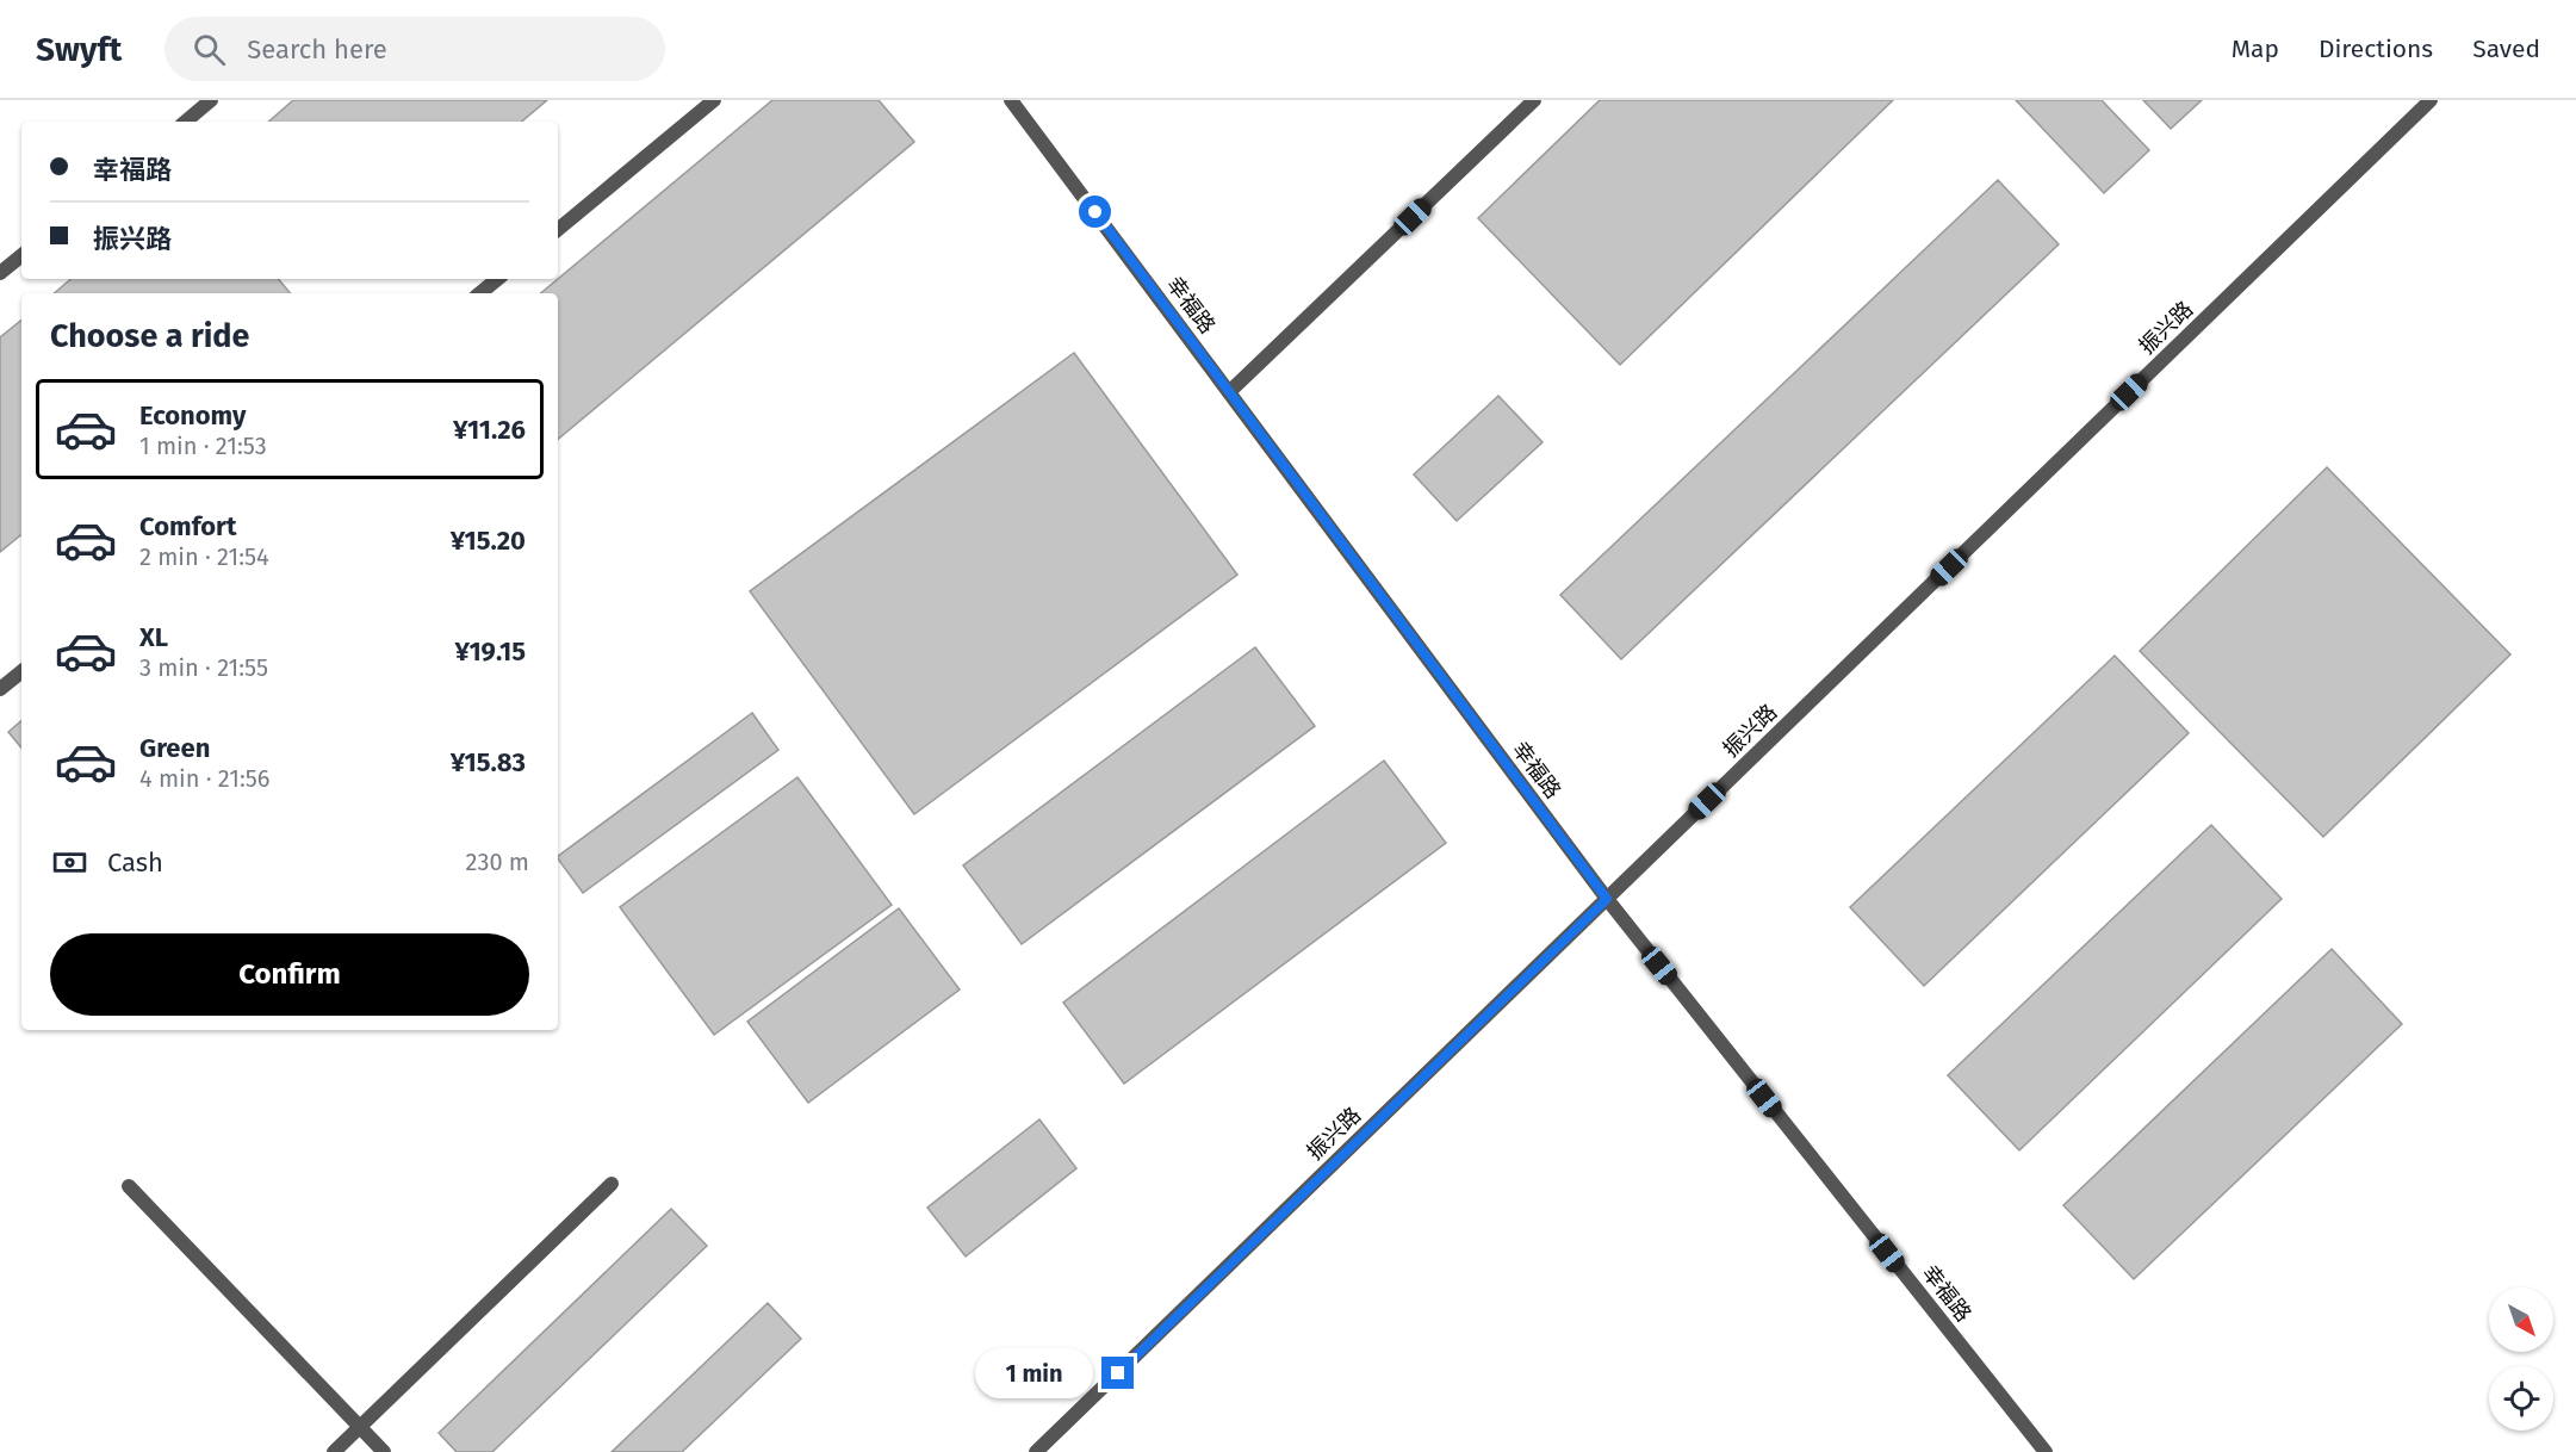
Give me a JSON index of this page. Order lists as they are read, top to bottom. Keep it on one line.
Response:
{"streets":{"street":["幸福路","振兴路"]},"crossings":[["幸福路","振兴路"]],"north":"bottom right","page":{"header":"Swyft","search":"Search here","nav":["Map","Directions","Saved"],"banner":["幸福路","振兴路"],"heading":"Choose a ride","list":[{"name":"Economy","note":"1 min · 21:53","value":"¥11.26"},{"name":"Comfort","note":"2 min · 21:54","value":"¥15.20"},{"name":"XL","note":"3 min · 21:55","value":"¥19.15"},{"name":"Green","note":"4 min · 21:56","value":"¥15.83"}],"pay":["Cash","230 m"],"buttons":"Confirm","bubble":"1 min"}}
